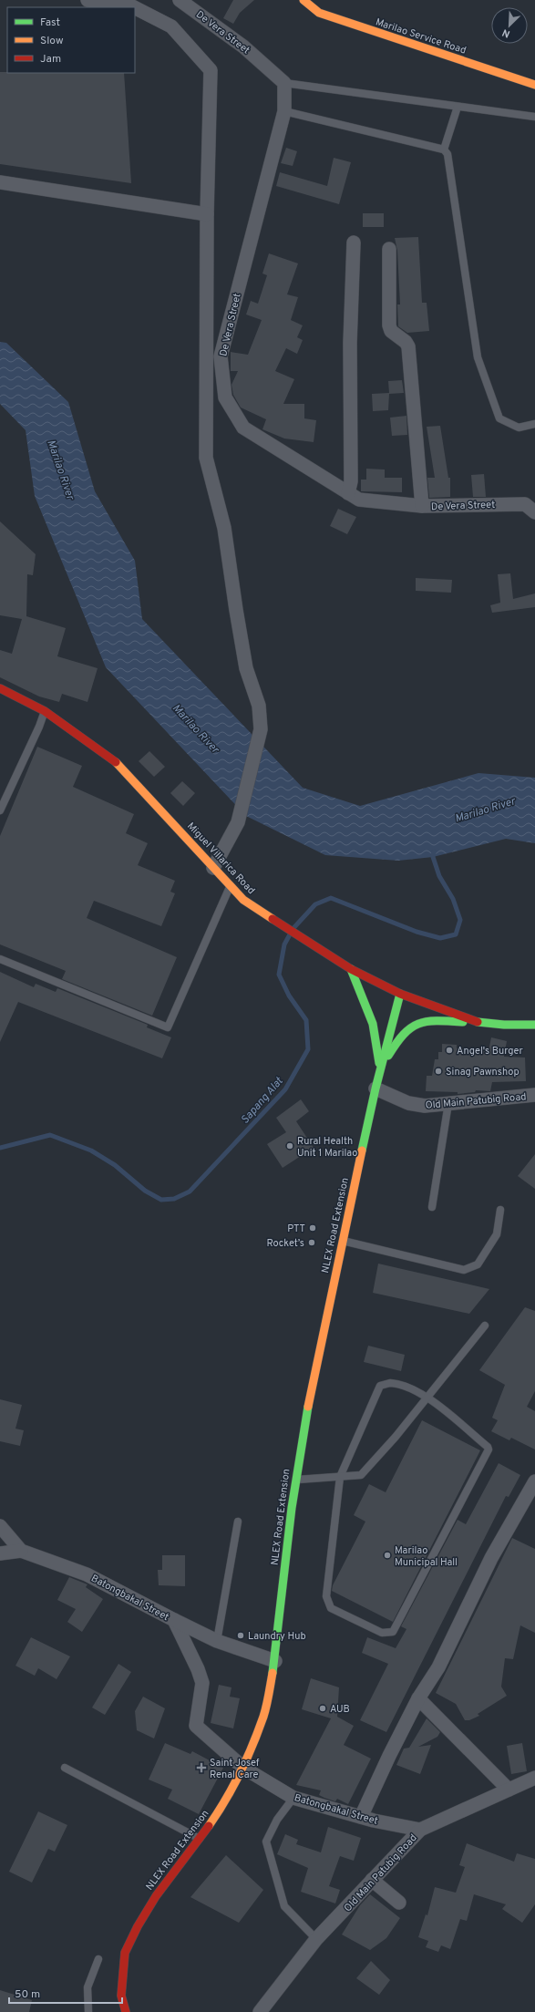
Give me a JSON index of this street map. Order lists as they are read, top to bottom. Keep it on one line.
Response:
{"streets":{"main road":["Marilao Service Road","Miguel Villarica Road","NLEX Road Extension"],"street":["De Vera Street","Old Main Patubig Road","Batongbakal Street"]},"crossings":[["Miguel Villarica Road","NLEX Road Extension"],["Old Main Patubig Road","NLEX Road Extension"],["Old Main Patubig Road","Batongbakal Street"],["NLEX Road Extension","Batongbakal Street"]],"water":["Marilao River","Sapang Alat"],"places":{"other":["Angel's Burger","Sinag Pawnshop","Rural Health Unit 1 Marilao","PTT","Rocket’s","Marilao Municipal Hall","Laundry Hub","AUB"],"health":["Saint Josef Renal Care"]},"legend":["Fast","Slow","Jam"],"scale_bar":"50 m","north":"bottom left"}
